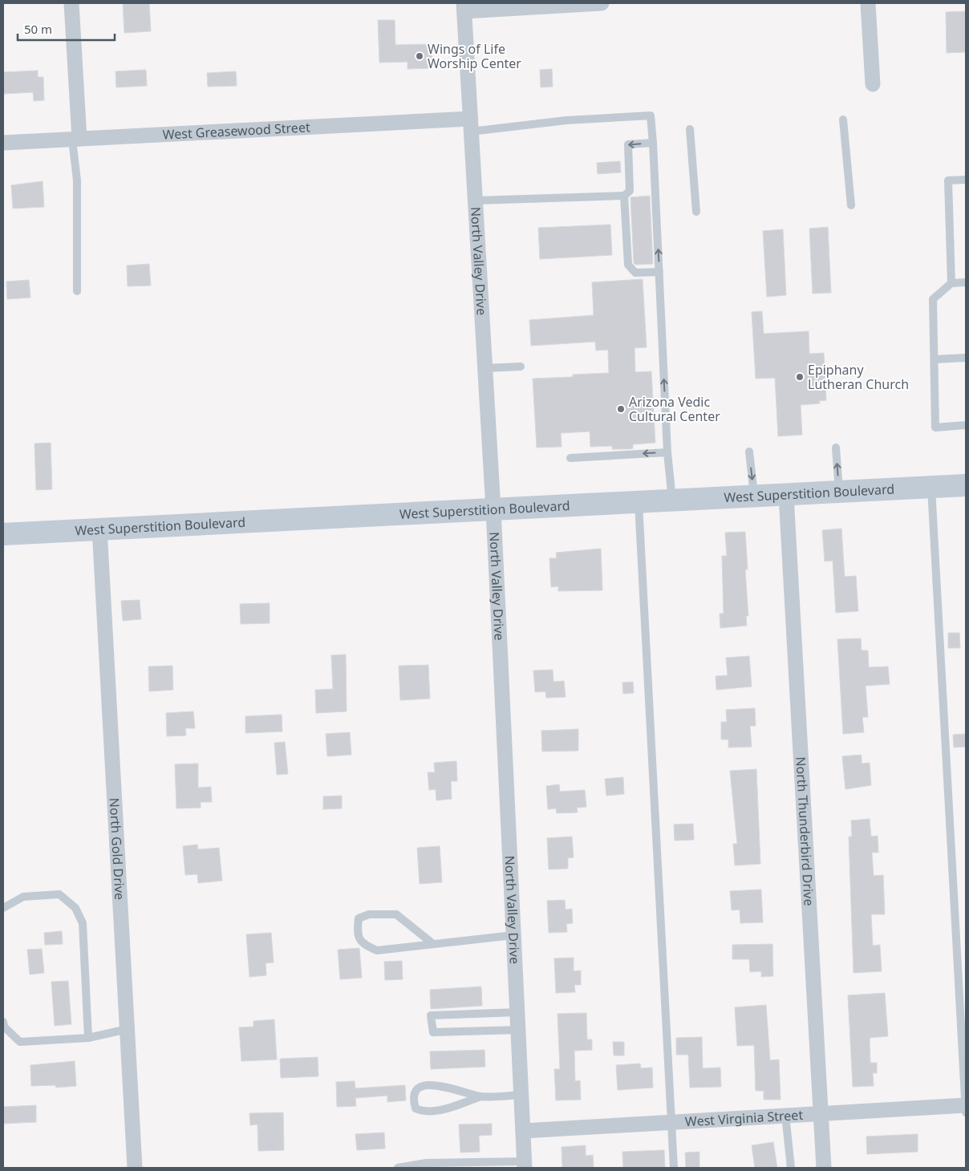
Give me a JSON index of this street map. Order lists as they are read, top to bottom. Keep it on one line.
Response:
{"streets":{"main road":["West Superstition Boulevard"],"street":["West Greasewood Street","North Valley Drive","North Thunderbird Drive","North Gold Drive","West Virginia Street"]},"crossings":[["West Greasewood Street","North Valley Drive"],["North Valley Drive","West Superstition Boulevard"],["North Valley Drive","West Virginia Street"],["West Superstition Boulevard","North Thunderbird Drive"],["West Superstition Boulevard","North Gold Drive"],["North Thunderbird Drive","West Virginia Street"]],"places":["Wings of Life Worship Center","Epiphany Lutheran Church","Arizona Vedic Cultural Center"],"scale_bar":"50 m"}
